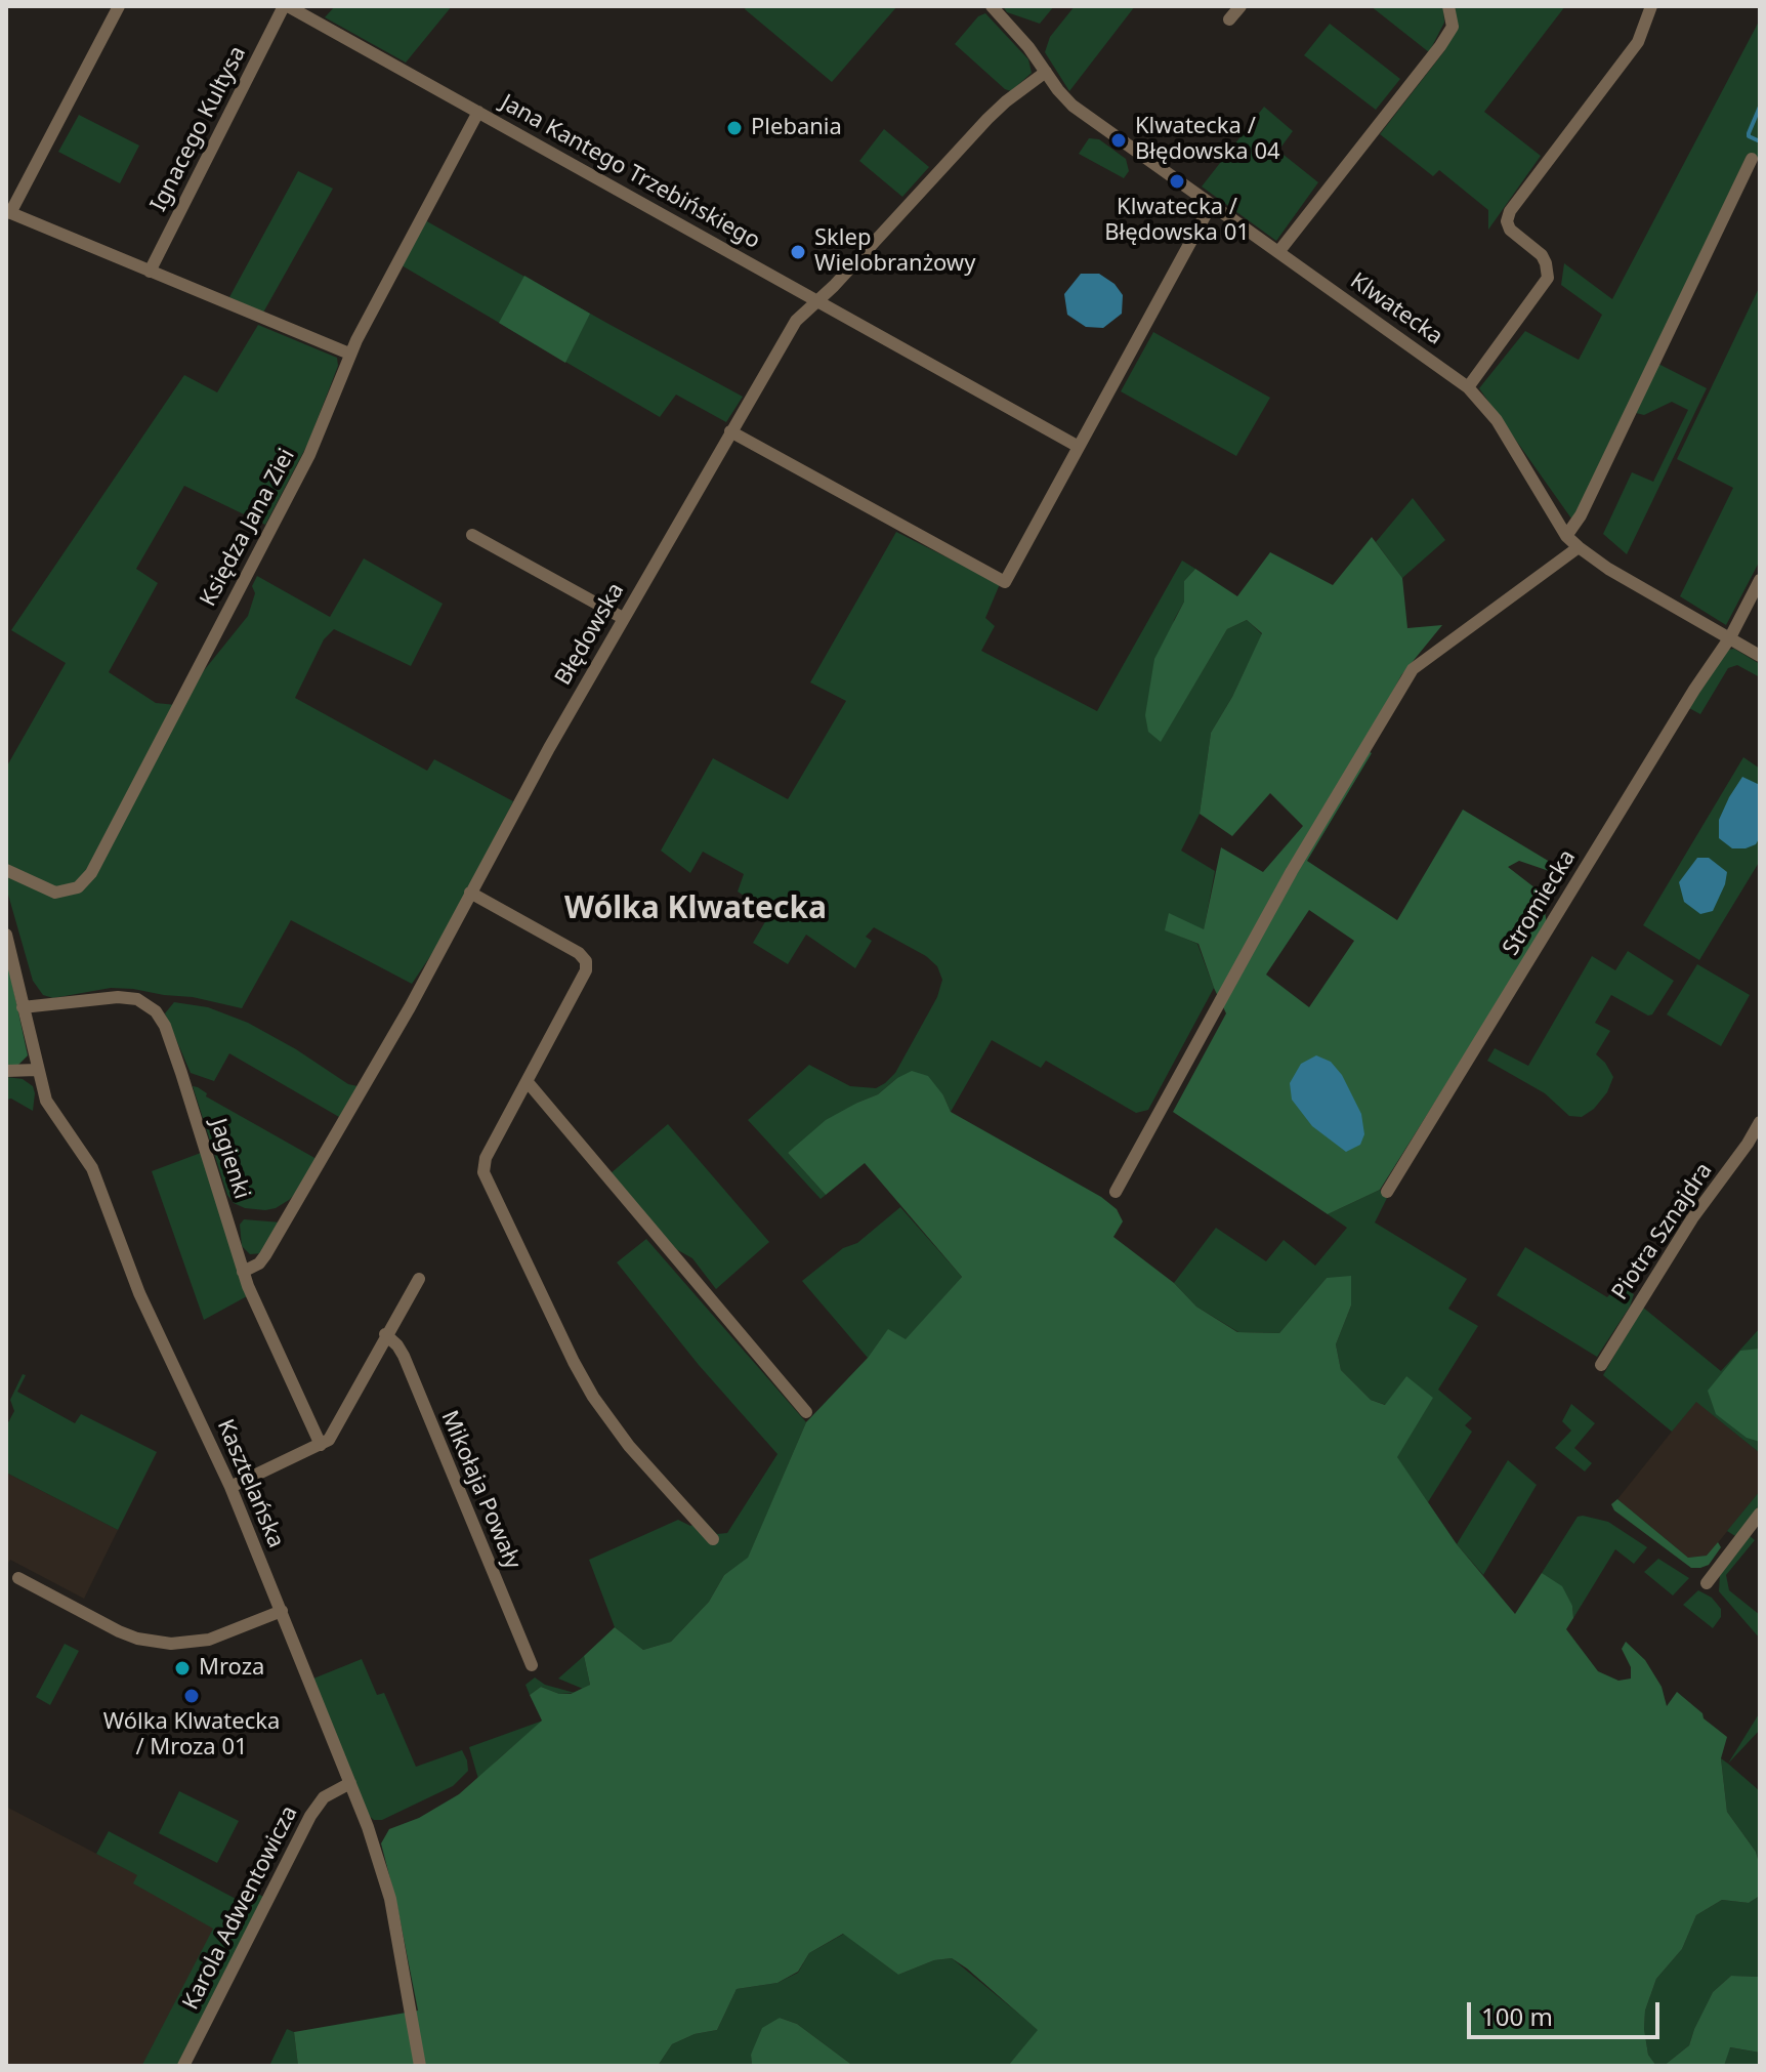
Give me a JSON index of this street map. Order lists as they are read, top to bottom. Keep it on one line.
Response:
{"streets":{"street":["Ignacego Kultysa","Jana Kantego Trzebińskiego","Klwatecka","Księdza Jana Ziei","Błędowska","Stromiecka","Jagienki","Piotra Sznajdra","Kasztelańska","Mikołaja Powały","Karola Adwentowicza"]},"crossings":[["Ignacego Kultysa","Jana Kantego Trzebińskiego"],["Jana Kantego Trzebińskiego","Księdza Jana Ziei"],["Jana Kantego Trzebińskiego","Błędowska"],["Klwatecka","Błędowska"],["Klwatecka","Stromiecka"],["Błędowska","Jagienki"],["Jagienki","Kasztelańska"],["Kasztelańska","Karola Adwentowicza"]],"districts":["Wólka Klwatecka"],"places":["Plebania","Klwatecka / Błędowska 04","Klwatecka / Błędowska 01","Sklep Wielobranżowy","Mroza","Wólka Klwatecka / Mroza 01"],"scale_bar":"100 m"}
